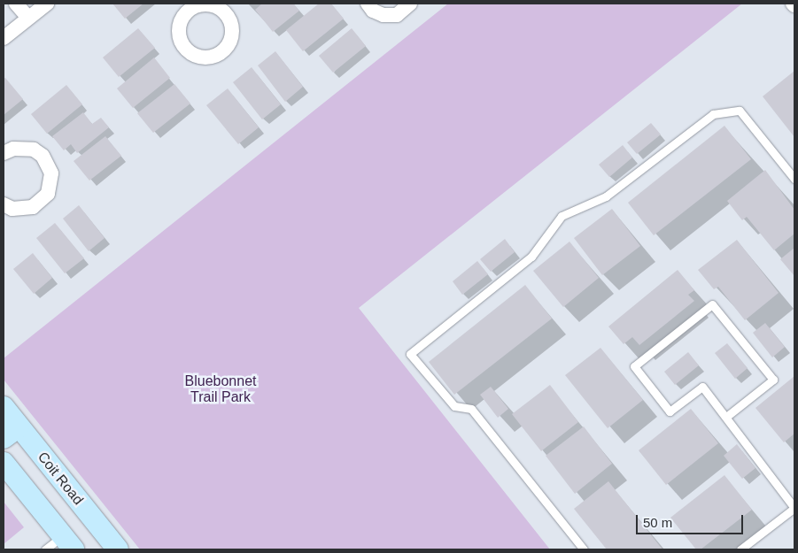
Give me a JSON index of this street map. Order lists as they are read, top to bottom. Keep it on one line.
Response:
{"streets":{"main road":["Coit Road"]},"parks":["Bluebonnet Trail Park"],"scale_bar":"50 m"}
